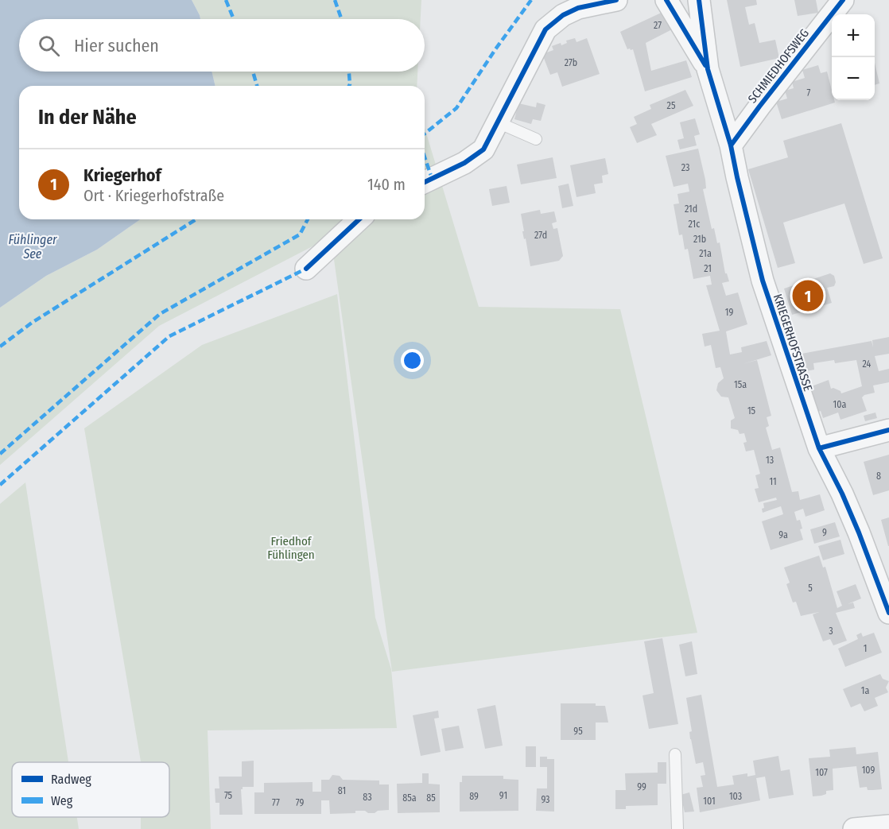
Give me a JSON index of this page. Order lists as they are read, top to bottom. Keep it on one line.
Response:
{"streets":{"street":["SCHMIEDHOFSWEG","KRIEGERHOFSTRASSE"]},"crossings":[["SCHMIEDHOFSWEG","KRIEGERHOFSTRASSE"]],"water":["Fühlinger See"],"parks":["Friedhof Fühlingen"],"house_numbers":["27","27b","7","25","23","21d","21c","27d","21b","21a","21","19","24","15a","10a","15","13","8","11","9","9a","5","3","1","1a","95","109","107","99","81","75","91","89","103","83","85a","85","93","101","77","79"],"legend":["Radweg","Weg"],"page":{"map_buttons":["+","−"],"search":"Hier suchen","heading":"In der Nähe","list":[{"mark":"1","name":"Kriegerhof","note":"Ort · Kriegerhofstraße","value":"140 m"}],"pins":"1"}}
